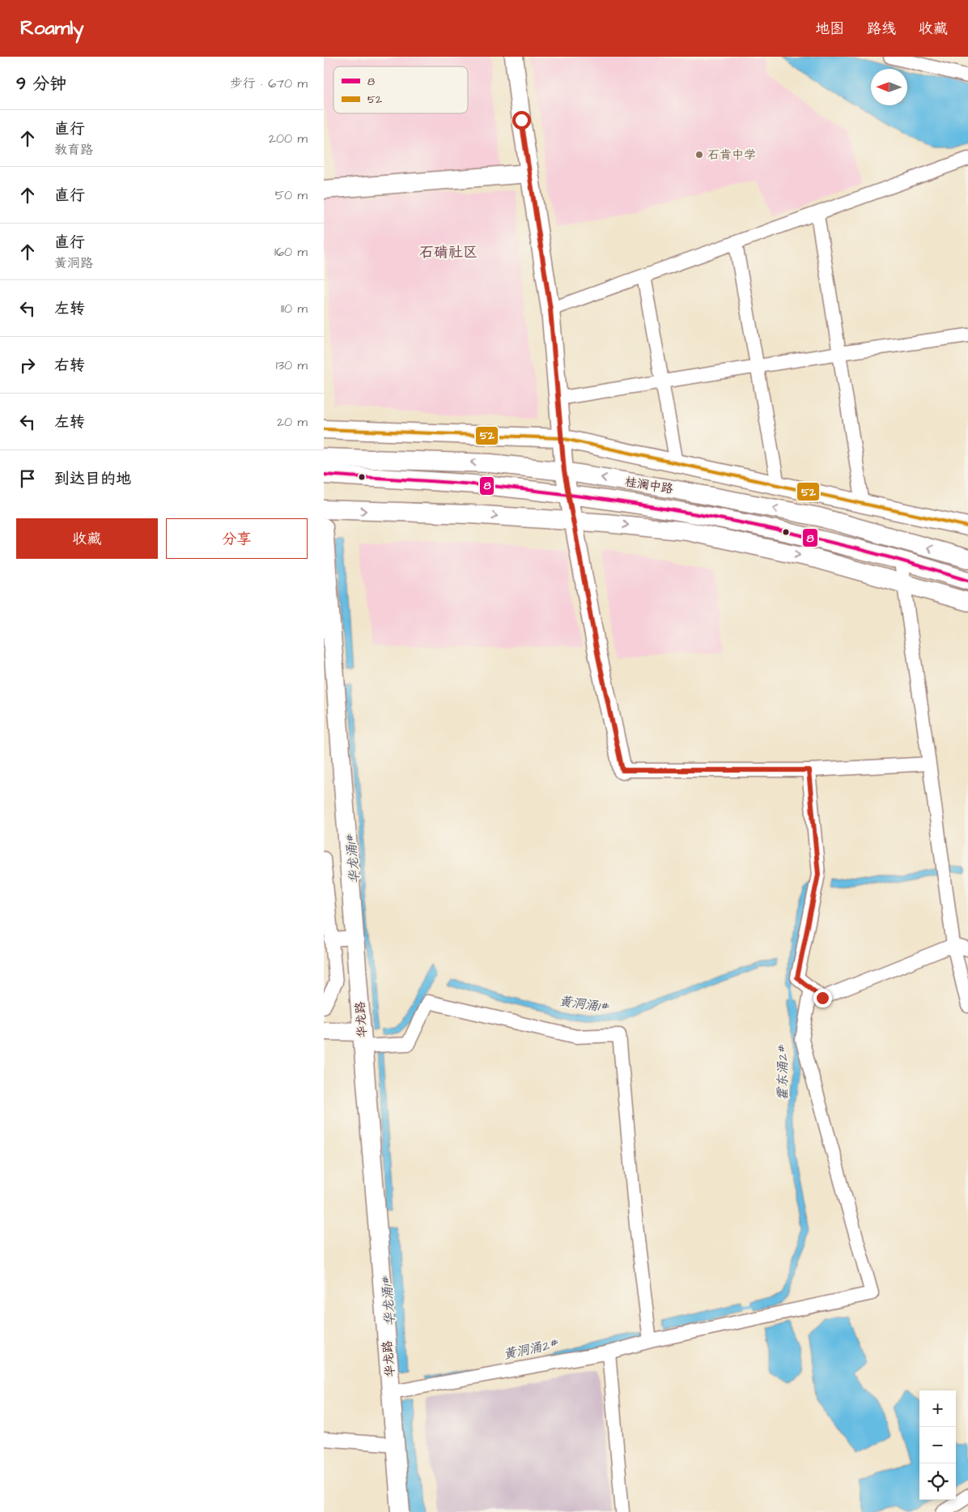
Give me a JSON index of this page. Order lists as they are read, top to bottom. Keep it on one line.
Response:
{"streets":{"main road":["桂澜中路","华龙路"]},"districts":["石𬒔社区"],"water":["华龙涌1#","黄洞涌1#","霍东涌2#","黄洞涌2#"],"places":["石肯中学"],"lines":["transit line 52","transit line 8"],"legend":["8","52"],"north":"left","page":{"header":"Roamly","nav":["地图","路线","收藏"],"heading":["9 分钟","步行 · 670 m"],"list":[["直行","教育路","200 m"],["直行","50 m"],["直行","黄洞路","160 m"],["左转","110 m"],["右转","130 m"],["左转","20 m"],"到达目的地"],"buttons":["收藏","分享"],"map_buttons":["+","−"]}}
